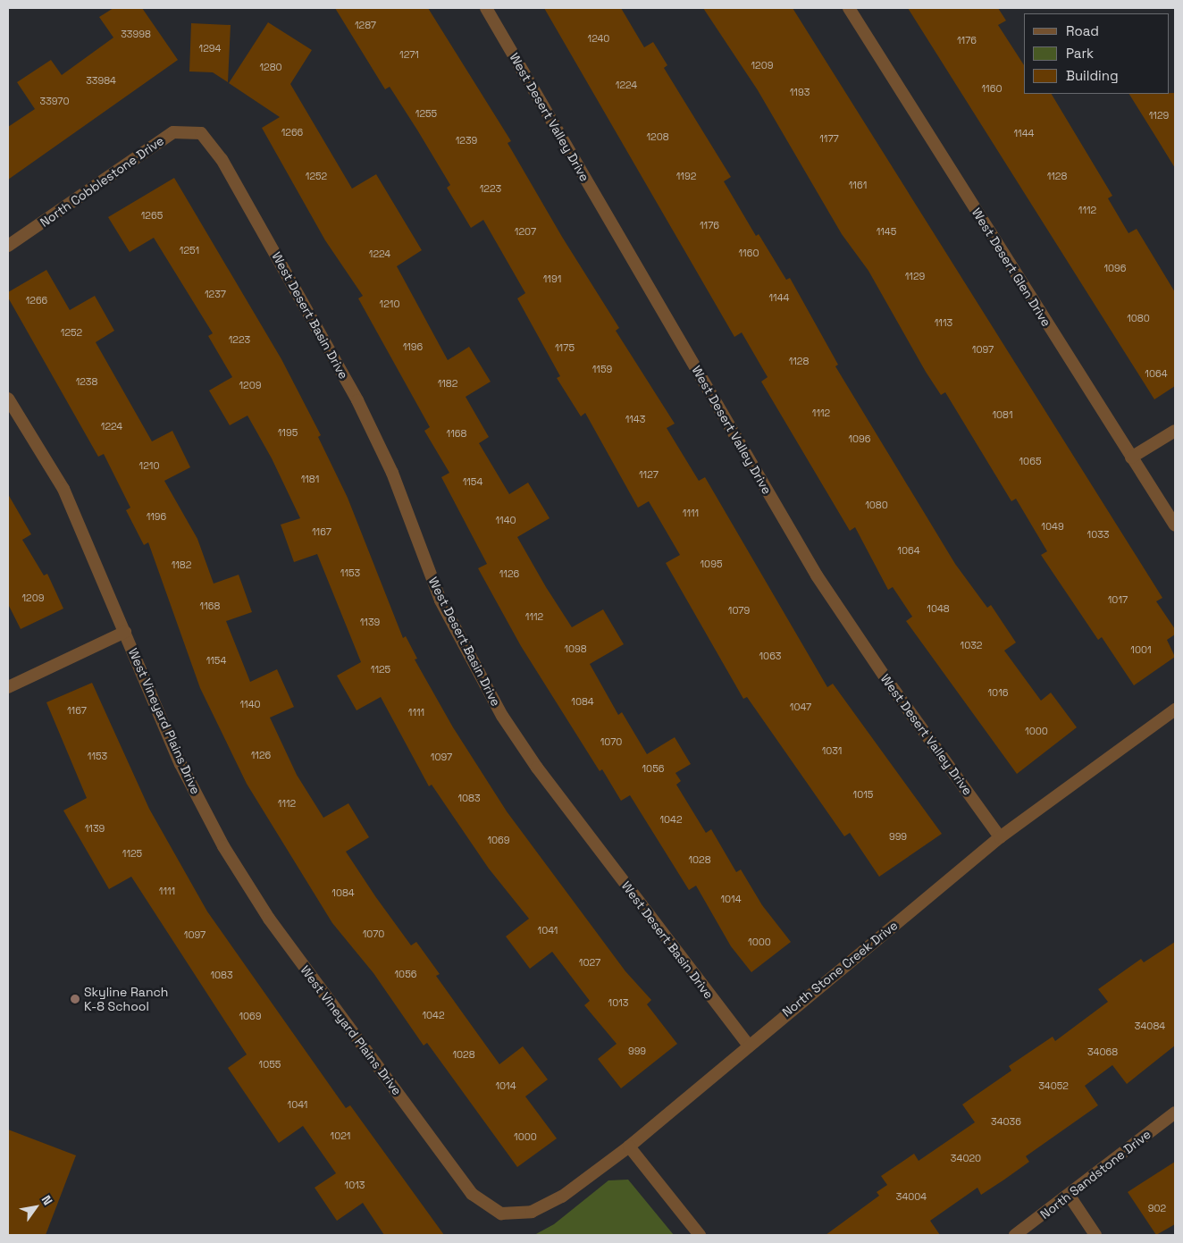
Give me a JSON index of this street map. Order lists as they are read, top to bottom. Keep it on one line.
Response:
{"streets":{"street":["West Desert Valley Drive","North Cobblestone Drive","West Desert Glen Drive","West Desert Basin Drive","West Vineyard Plains Drive","North Stone Creek Drive","North Sandstone Drive"]},"crossings":[["West Desert Valley Drive","North Stone Creek Drive"],["North Cobblestone Drive","West Desert Basin Drive"],["West Desert Basin Drive","North Stone Creek Drive"],["West Vineyard Plains Drive","North Stone Creek Drive"]],"places":["Skyline Ranch K-8 School"],"house_numbers":["1287","33998","1240","1176","1294","1271","1209","1280","33984","1224","1160","1193","33970","1255","1129","1266","1144","1208","1177","1239","1252","1192","1128","1161","1223","1112","1265","1176","1207","1145","1251","1160","1224","1096","1129","1191","1237","1144","1266","1210","1080","1113","1252","1223","1196","1175","1097","1128","1159","1064","1238","1182","1209","1112","1081","1143","1224","1195","1168","1096","1065","1210","1127","1181","1154","1080","1111","1196","1140","1049","1167","1033","1064","1095","1182","1153","1126","1209","1017","1168","1048","1079","1112","1139","1032","1098","1001","1063","1154","1125","1016","1084","1140","1047","1167","1111","1000","1070","1031","1126","1153","1097","1056","1015","1083","1112","1042","1139","999","1069","1125","1028","1111","1084","1014","1041","1070","1097","1000","1027","1056","1083","1013","1042","1069","34084","999","34068","1028","1055","1014","34052","1041","34036","1021","1000","34020","1013","34004","902"],"legend":["Road","Park","Building"],"north":"top right"}
